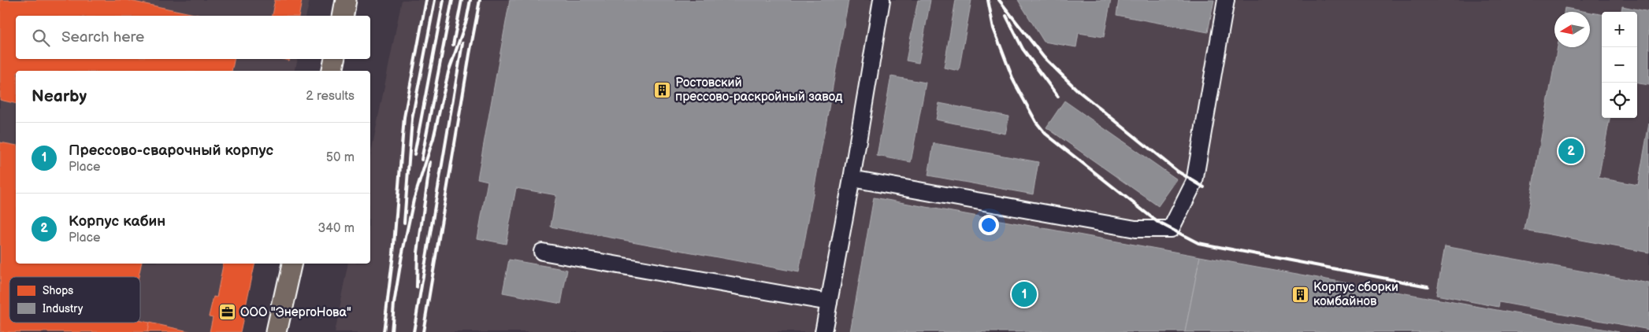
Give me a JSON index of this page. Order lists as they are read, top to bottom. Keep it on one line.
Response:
{"places":{"building":["Ростовский прессово-раскройный завод","Корпус сборки комбайнов"],"office":["ООО \"ЭнергоНова\""]},"legend":["Shops","Industry"],"north":"left","page":{"map_buttons":["+","−"],"search":"Search here","heading":["Nearby","2 results"],"list":[{"mark":"1","name":"Прессово-сварочный корпус","note":"Place","value":"50 m"},{"mark":"2","name":"Корпус кабин","note":"Place","value":"340 m"}],"pins":["2","1"]}}
